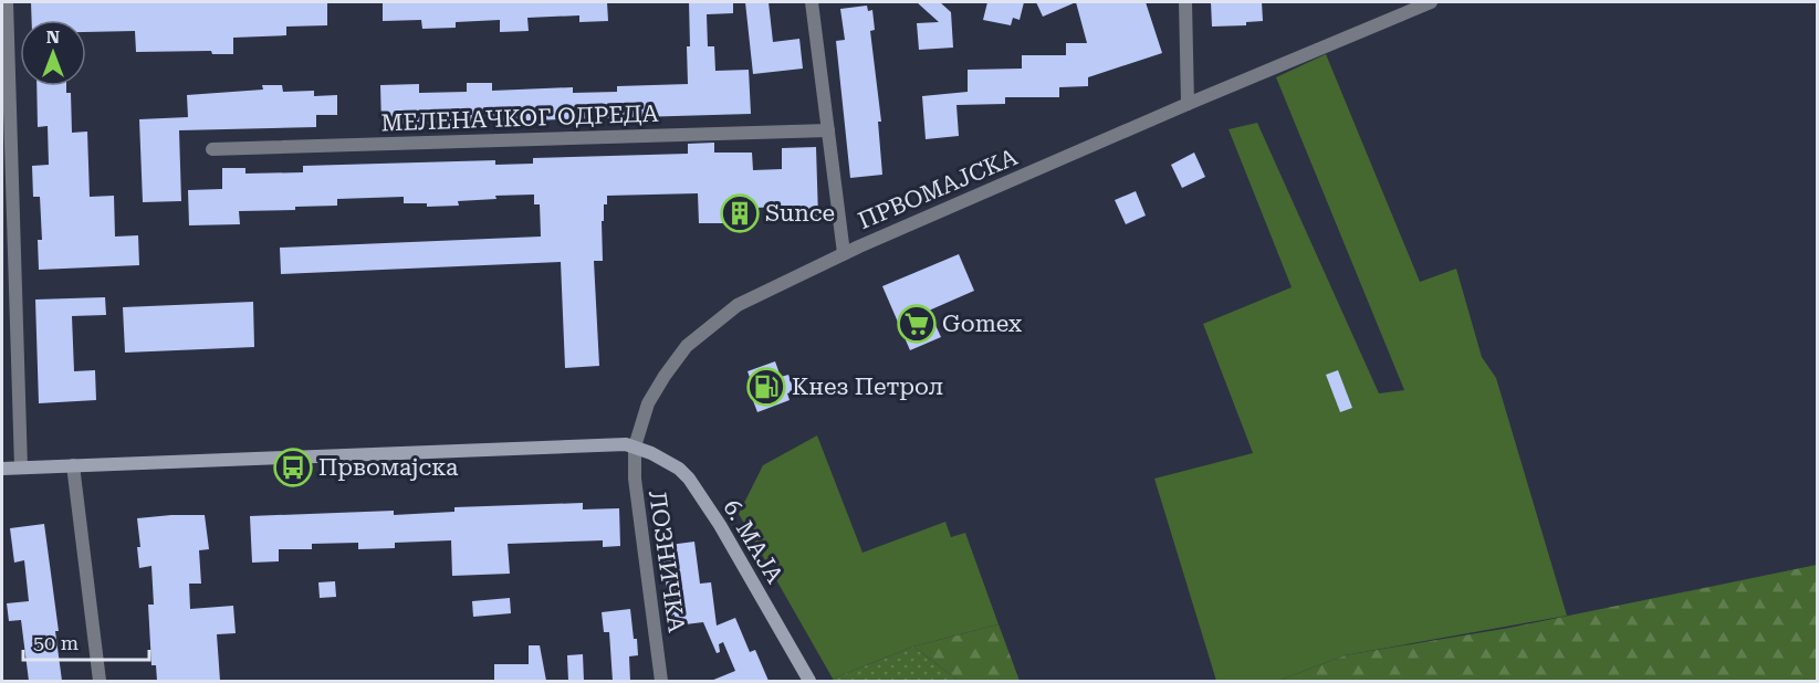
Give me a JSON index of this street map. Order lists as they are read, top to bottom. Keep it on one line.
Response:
{"streets":{"street":["МЕЛЕНАЧКОГ ОДРЕДА","ПРВОМАЈСКА","6. МАЈА","ЛОЗНИЧКА"]},"crossings":[["ПРВОМАЈСКА","6. МАЈА"],["ПРВОМАЈСКА","ЛОЗНИЧКА"],["6. МАЈА","ЛОЗНИЧКА"]],"places":{"building":["Sunce"],"supermarket":["Gomex"],"fuel station":["Кнез Петрол"],"bus stop":["Првомајска"]},"scale_bar":"50 m","north":"top"}
